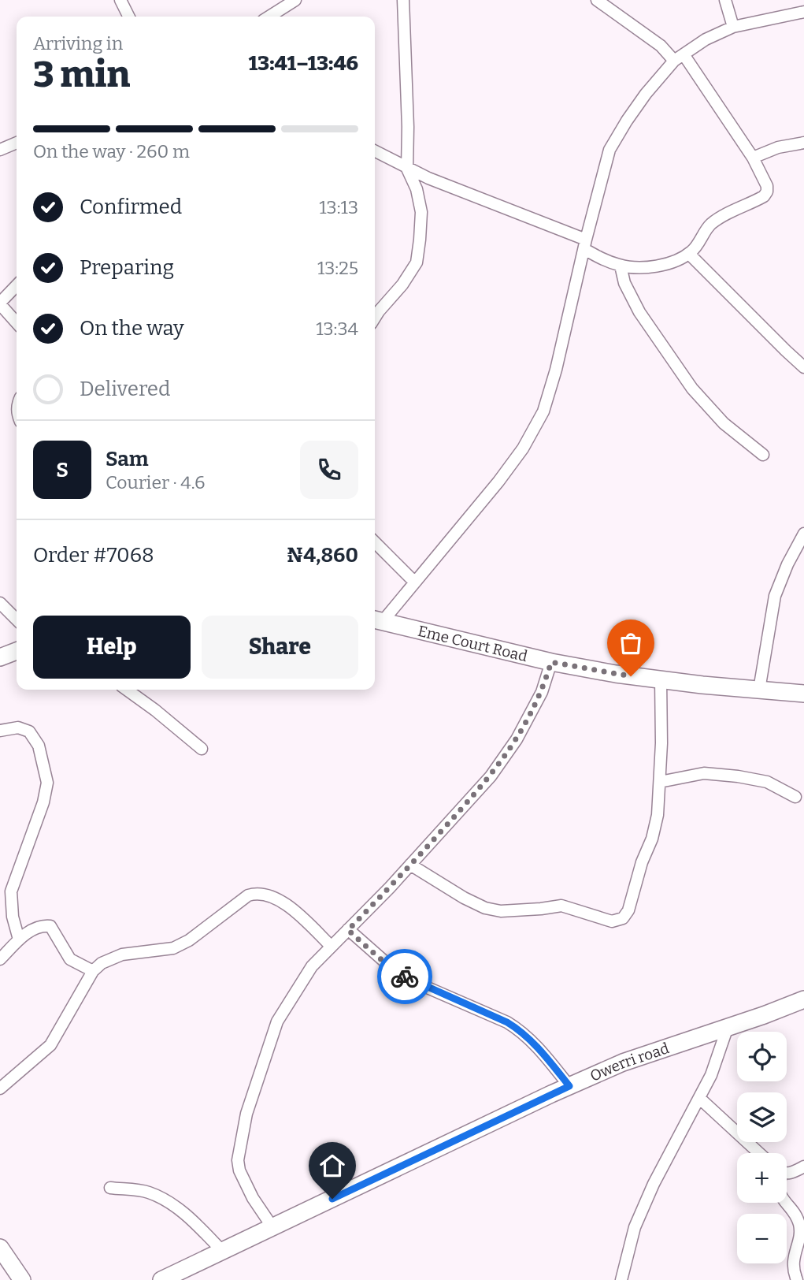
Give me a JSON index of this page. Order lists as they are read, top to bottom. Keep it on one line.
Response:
{"streets":{"main road":["Eme Court Road","Owerri road"]},"page":{"heading":["3 min","Arriving in","13:41–13:46"],"panel":["Sam","Courier · 4.6","Order #7068","₦4,860"],"bar":"On the way · 260 m","list":[["Confirmed","13:13"],["Preparing","13:25"],["On the way","13:34"],"Delivered"],"round":"S","buttons":["Help","Share"],"map_buttons":["+","−"]}}
